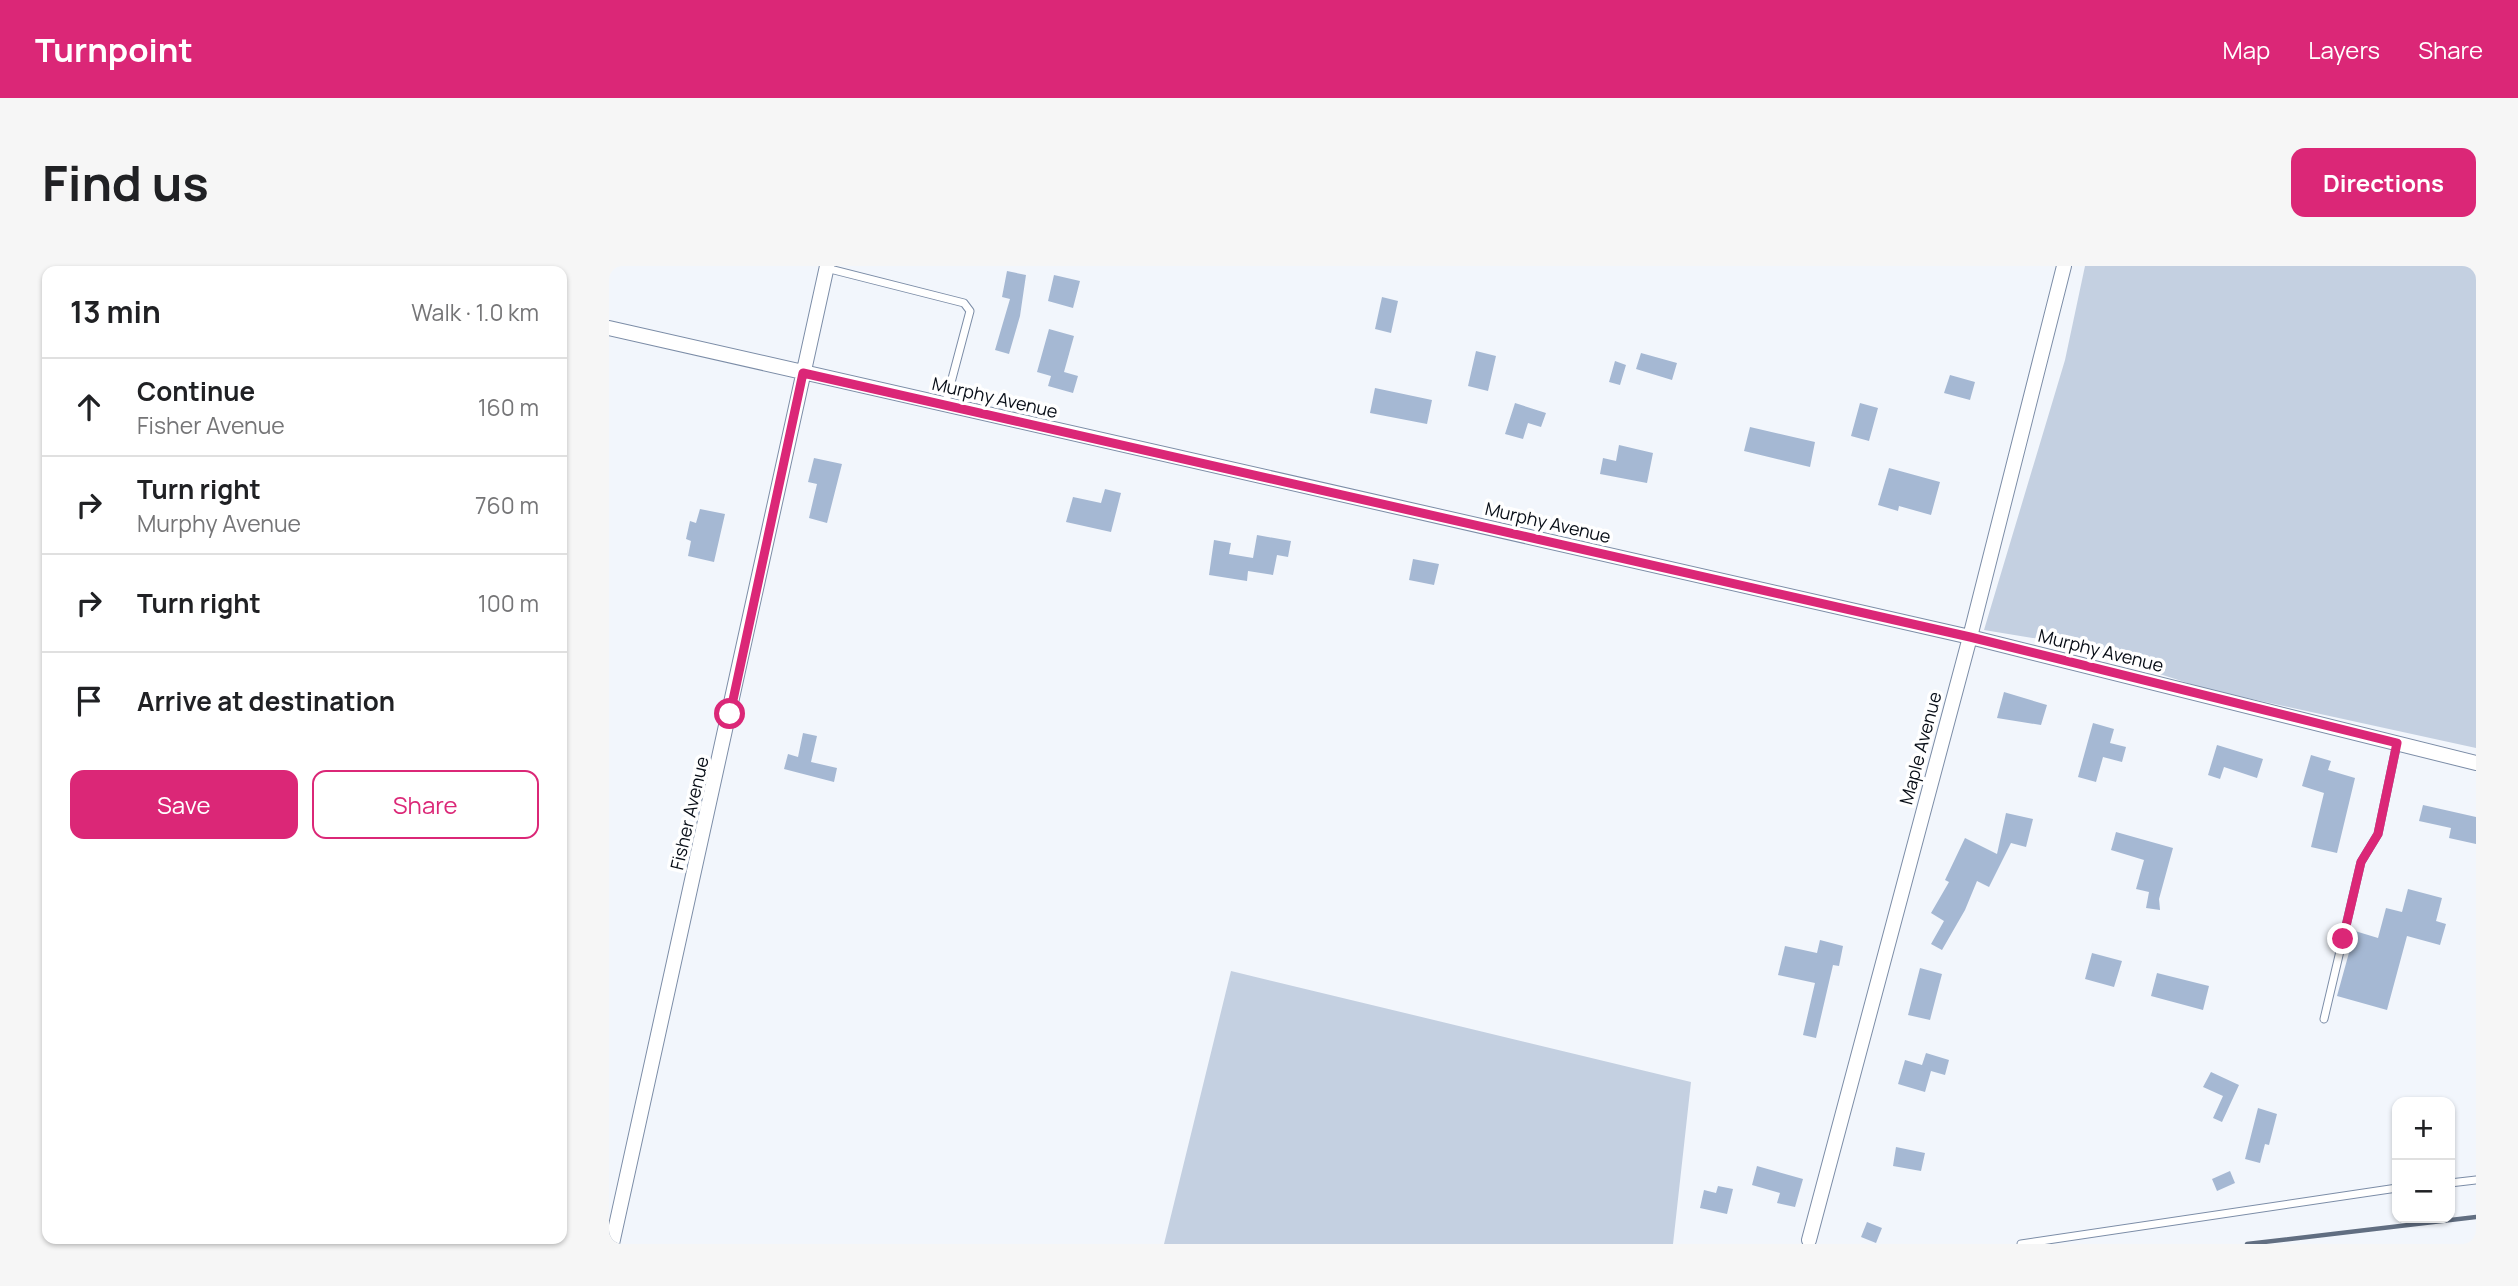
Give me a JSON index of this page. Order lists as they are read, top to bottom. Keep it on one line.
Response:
{"streets":{"street":["Murphy Avenue","Maple Avenue","Fisher Avenue"]},"crossings":[["Murphy Avenue","Maple Avenue"],["Murphy Avenue","Fisher Avenue"]],"page":{"header":"Turnpoint","nav":["Map","Layers","Share"],"buttons":["Directions",["Save","Share"]],"title":"Find us","heading":["13 min","Walk · 1.0 km"],"list":[["Continue","Fisher Avenue","160 m"],["Turn right","Murphy Avenue","760 m"],["Turn right","100 m"],"Arrive at destination"],"map_buttons":["+","−"]}}
